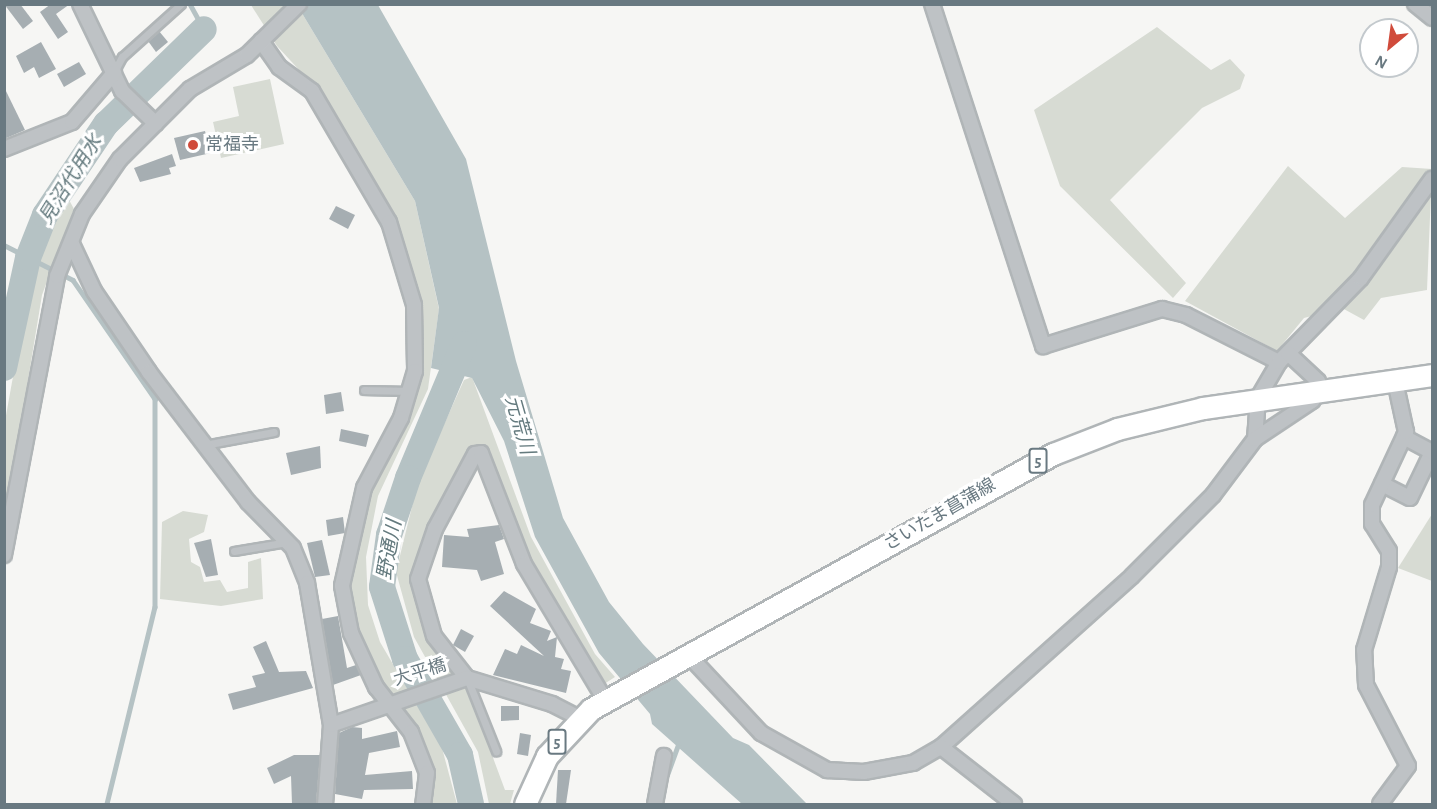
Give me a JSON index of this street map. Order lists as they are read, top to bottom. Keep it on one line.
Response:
{"streets":{"main road":["5","さいたま菖蒲線"],"street":["大平橋"]},"water":["見沼代用水","元荒川","野通川"],"places":["常福寺"],"north":"bottom left"}
